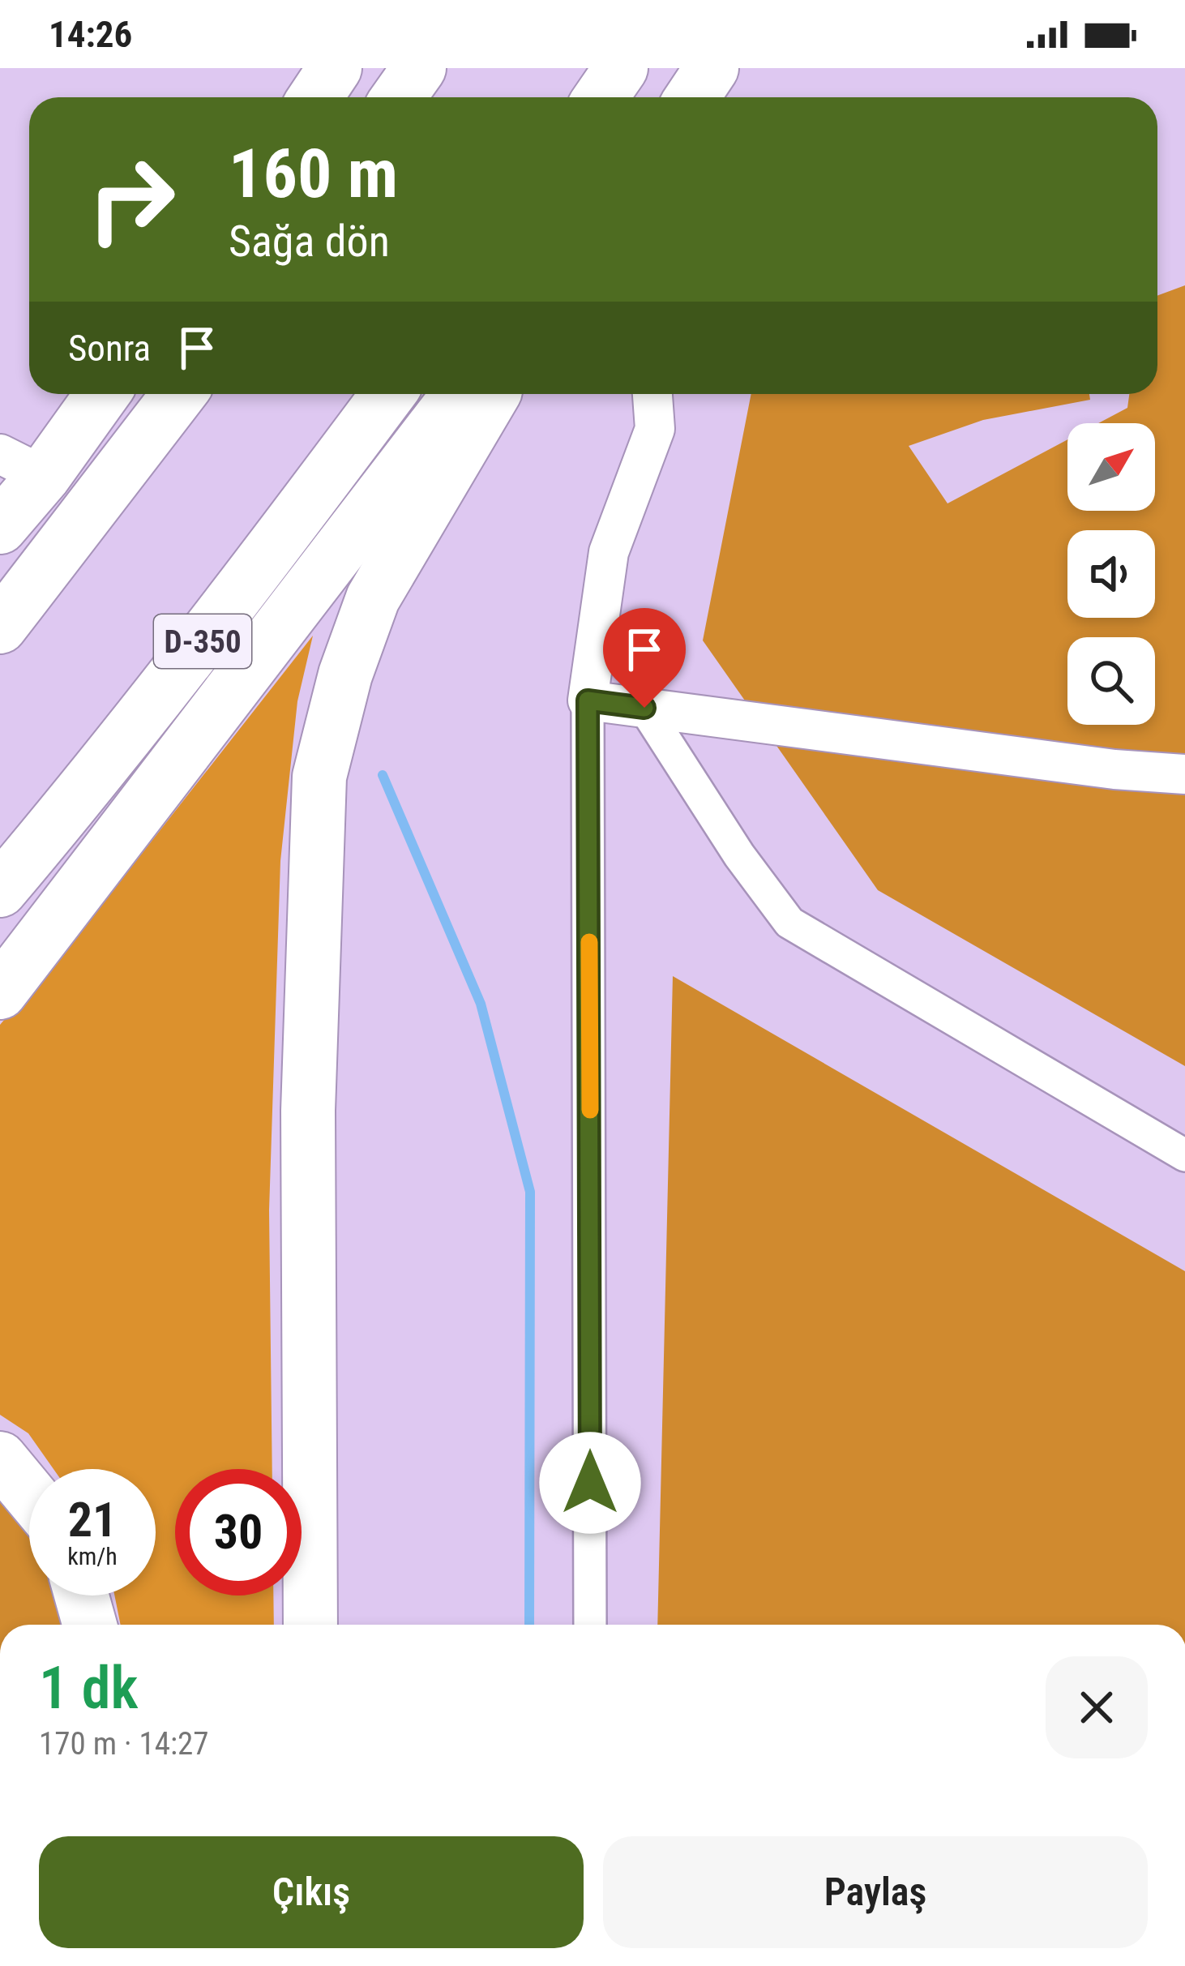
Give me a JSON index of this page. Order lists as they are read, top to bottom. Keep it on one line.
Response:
{"streets":{"highway":["D-350"]},"north":"top right","page":{"status":"14:26","turn":["160 m","Sağa dön"],"then":"Sonra","speed":"21 km/h","limit":"30","heading":["1 dk","170 m · 14:27"],"buttons":["Çıkış","Paylaş"]}}
